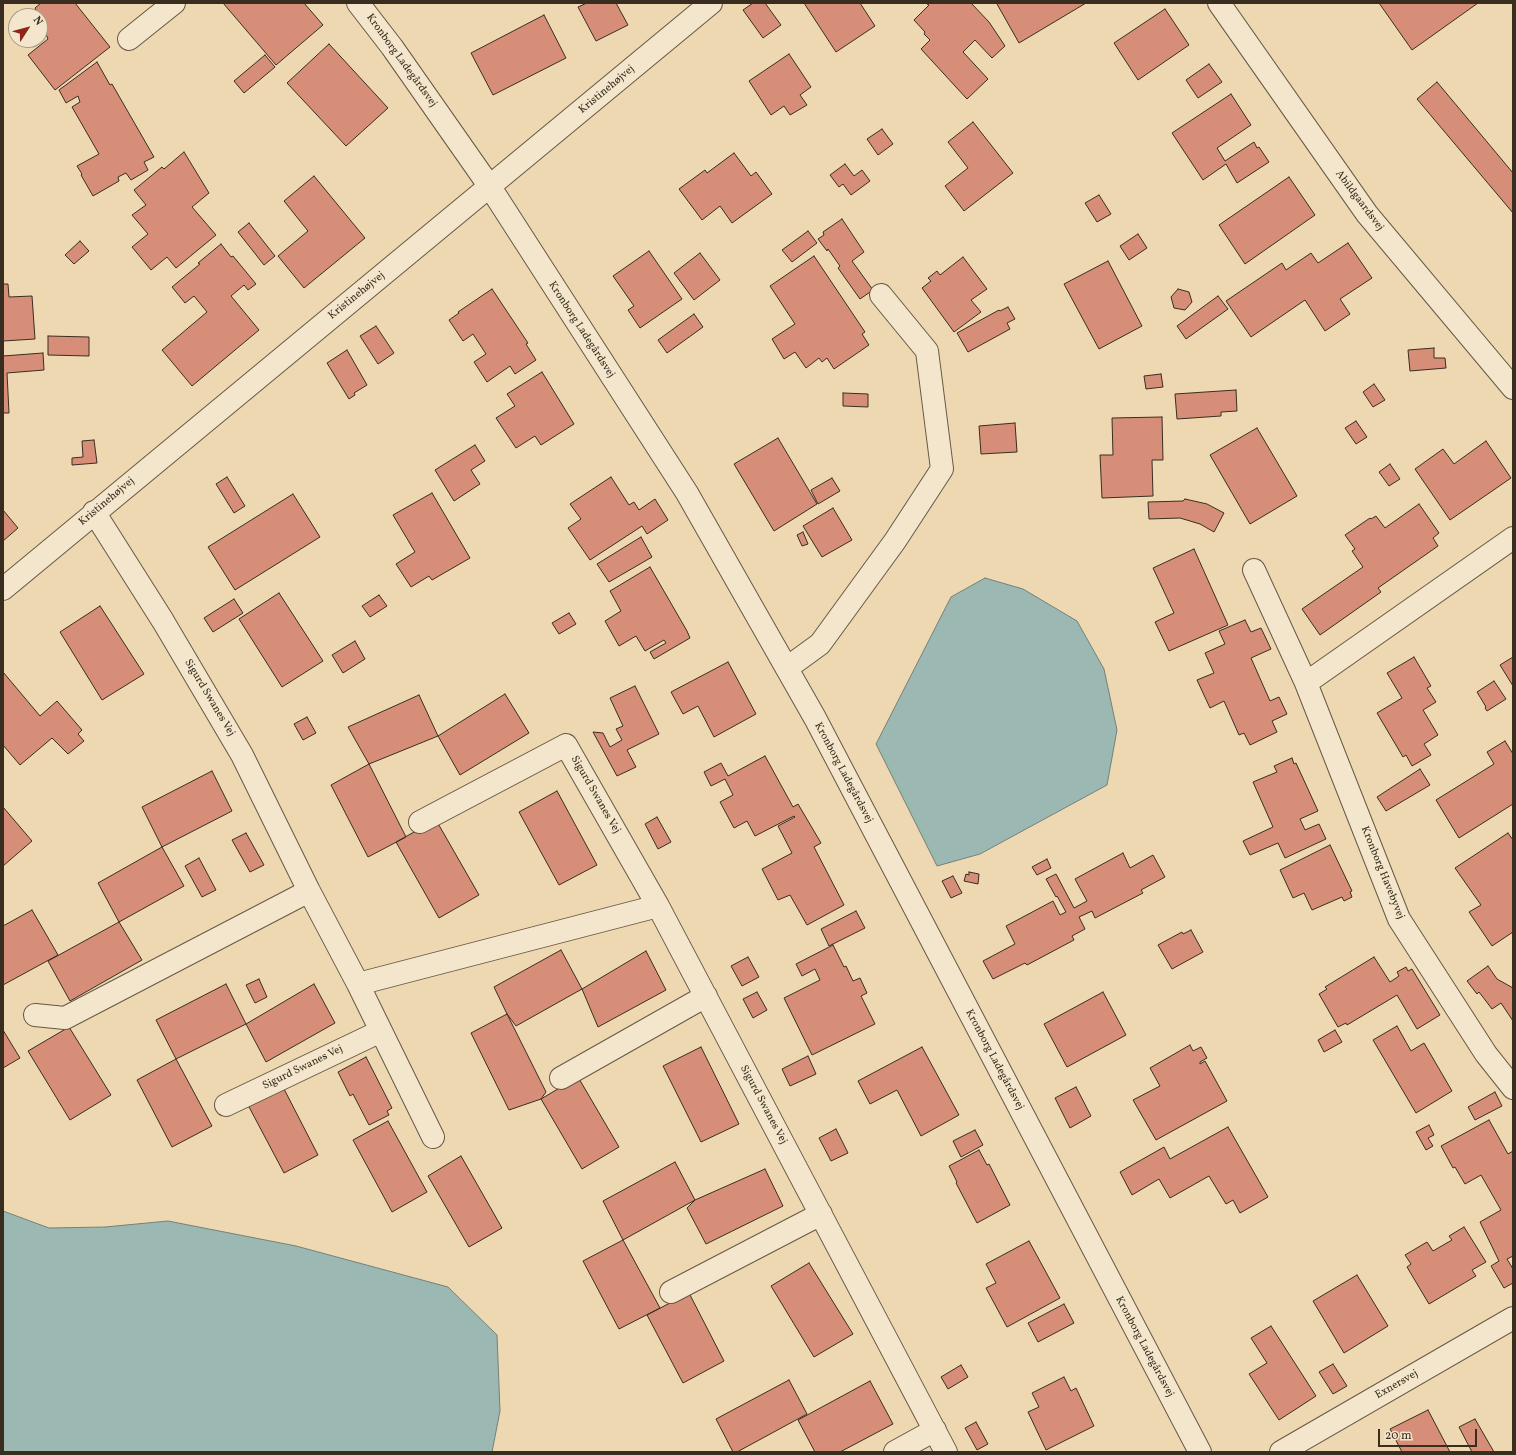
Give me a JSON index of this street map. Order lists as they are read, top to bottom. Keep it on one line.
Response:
{"streets":{"street":["Kronborg Ladegårdsvej","Kristinehøjvej","Abildgaardsvej","Sigurd Swanes Vej","Kronborg Havebyvej","Exnersvej"]},"crossings":[["Kronborg Ladegårdsvej","Kristinehøjvej"],["Kristinehøjvej","Sigurd Swanes Vej"]],"scale_bar":"20 m","north":"top right"}
